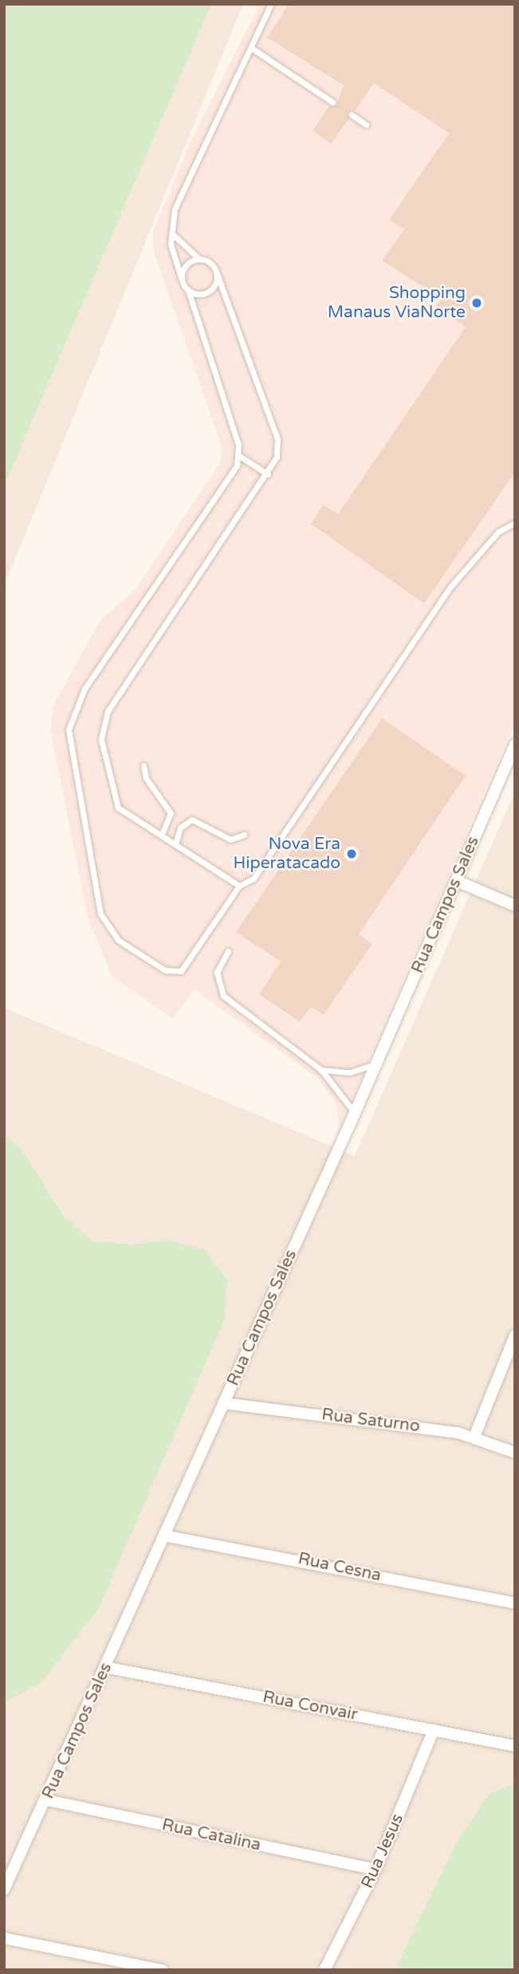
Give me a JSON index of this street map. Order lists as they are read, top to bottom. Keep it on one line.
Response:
{"streets":{"street":["Rua Campos Sales","Rua Saturno","Rua Cesna","Rua Convair","Rua Catalina","Rua Jesus"]},"crossings":[["Rua Campos Sales","Rua Saturno"],["Rua Campos Sales","Rua Cesna"],["Rua Campos Sales","Rua Convair"],["Rua Campos Sales","Rua Catalina"],["Rua Convair","Rua Jesus"],["Rua Catalina","Rua Jesus"]],"places":["Shopping Manaus ViaNorte","Nova Era Hiperatacado"]}
